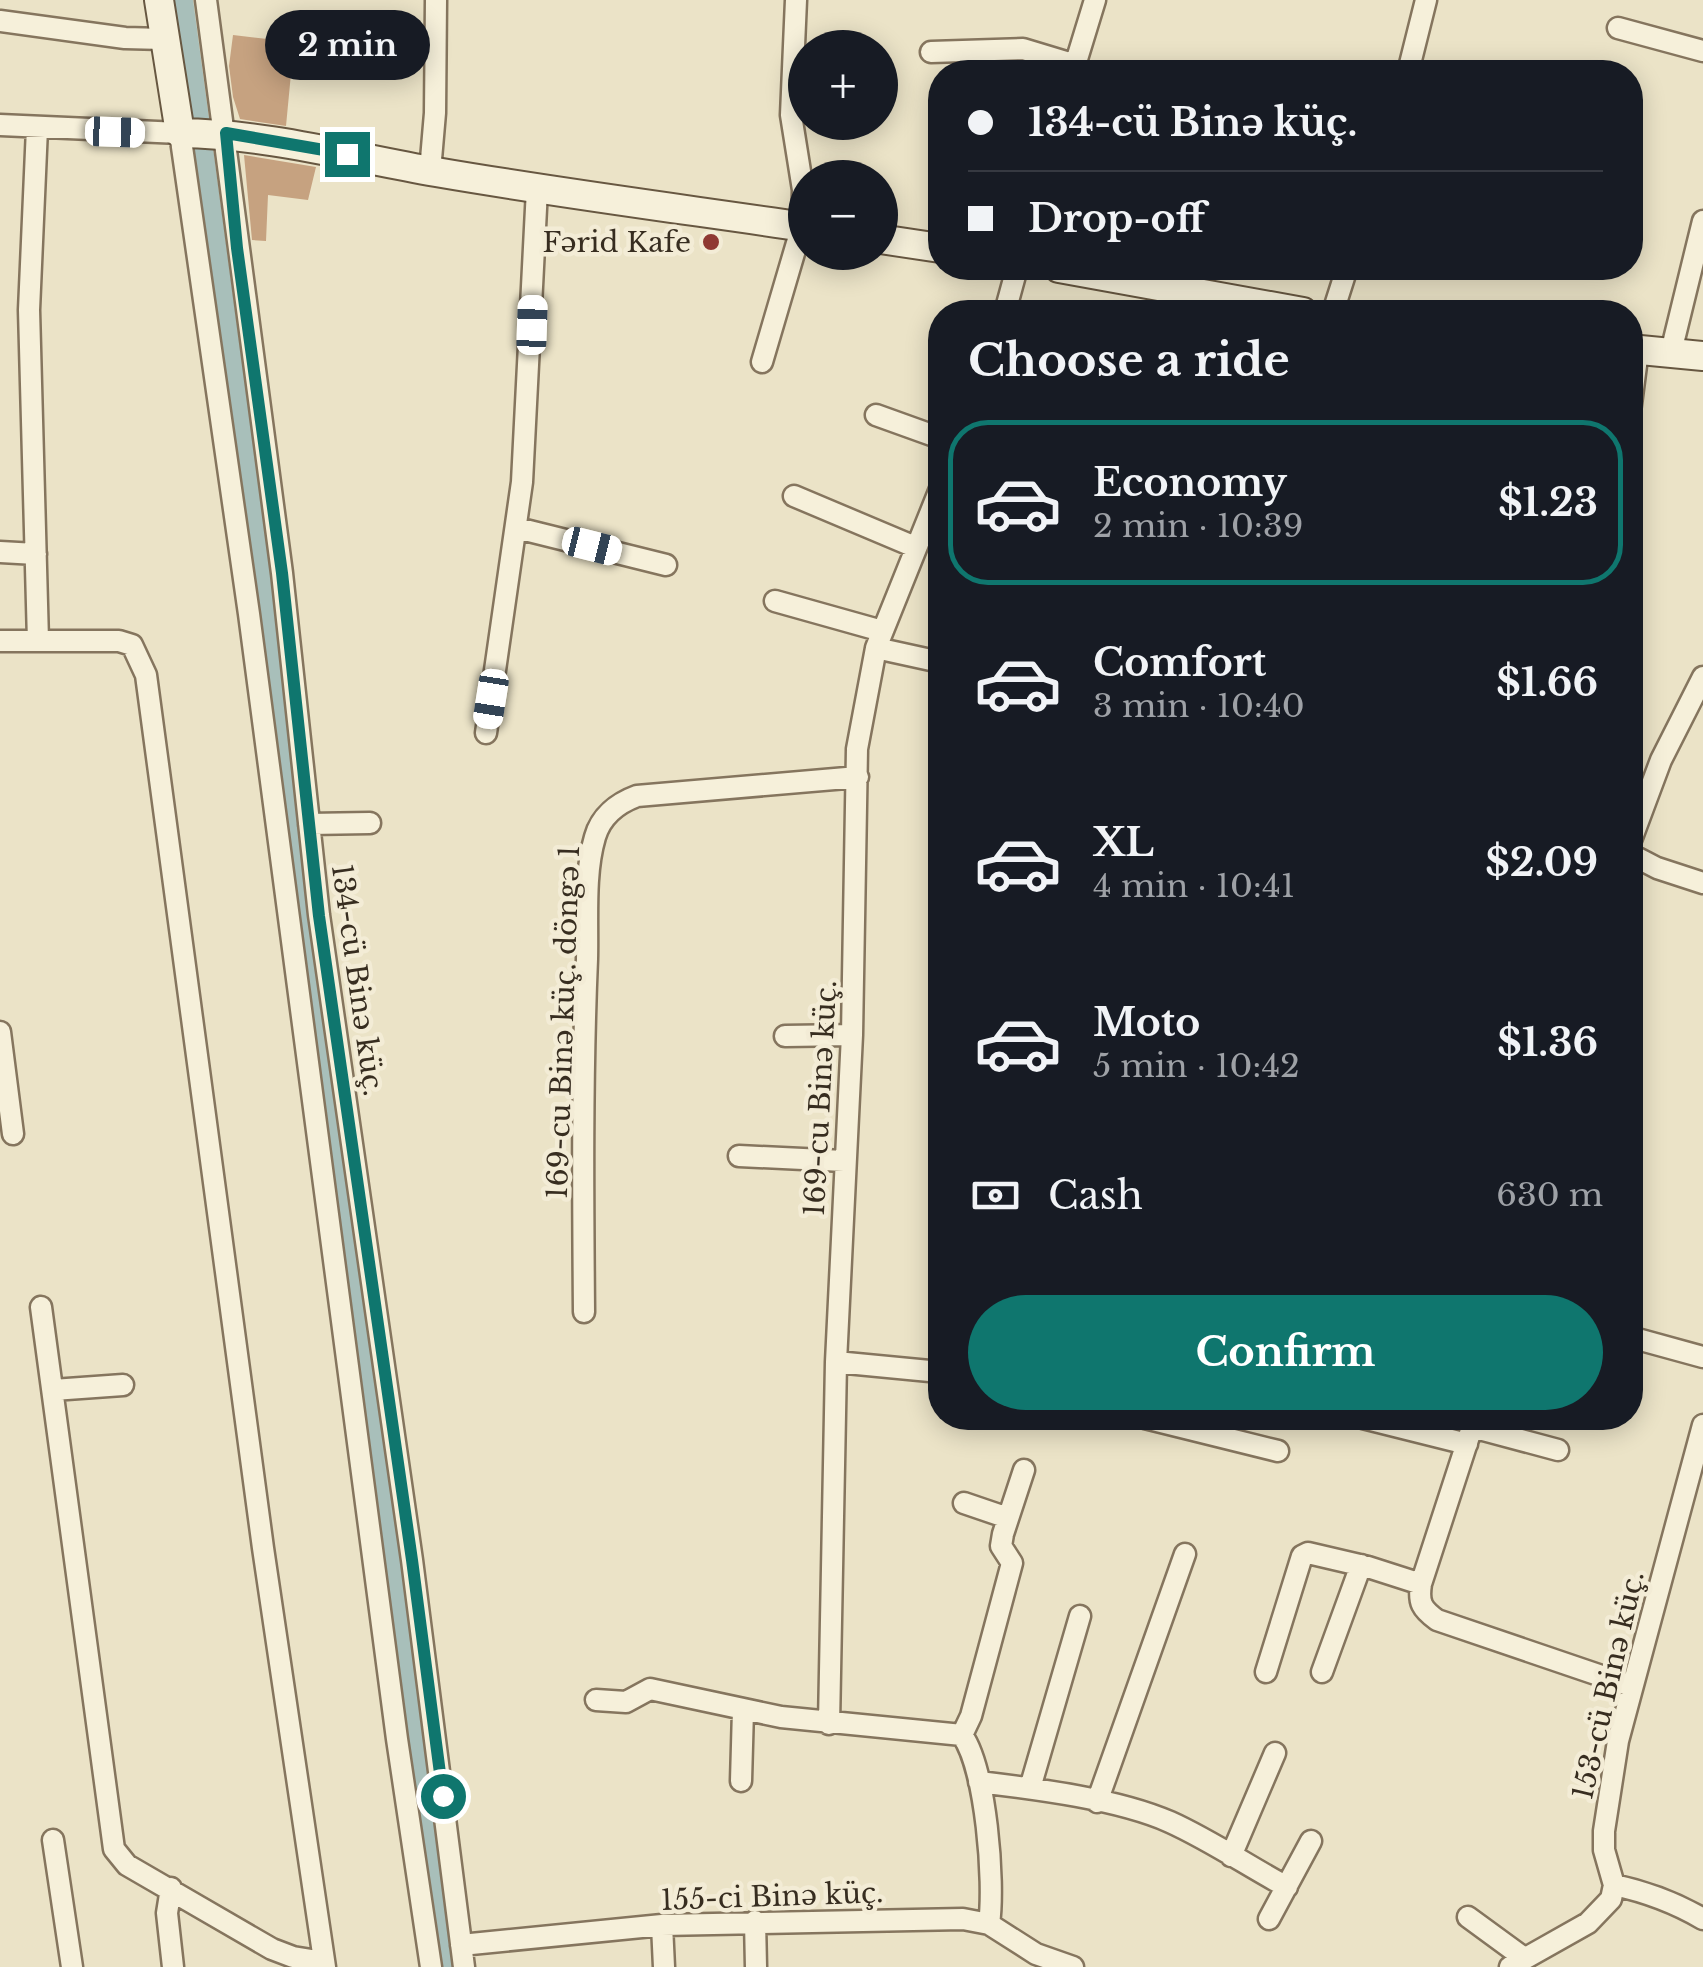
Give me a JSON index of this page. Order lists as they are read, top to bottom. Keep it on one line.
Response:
{"streets":{"street":["134-cü Binə küç.","169-cu Binə küç. döngə 1","169-cu Binə küç.","153-cü Binə küç.","155-ci Binə küç."]},"crossings":[["134-cü Binə küç.","155-ci Binə küç."],["169-cu Binə küç. döngə 1","169-cu Binə küç."]],"places":["Fərid Kafe"],"page":{"bubble":"2 min","map_buttons":["+","−"],"banner":["134-cü Binə küç.","Drop-off"],"heading":"Choose a ride","list":[{"name":"Economy","note":"2 min · 10:39","value":"$1.23"},{"name":"Comfort","note":"3 min · 10:40","value":"$1.66"},{"name":"XL","note":"4 min · 10:41","value":"$2.09"},{"name":"Moto","note":"5 min · 10:42","value":"$1.36"}],"pay":["Cash","630 m"],"buttons":"Confirm"}}
